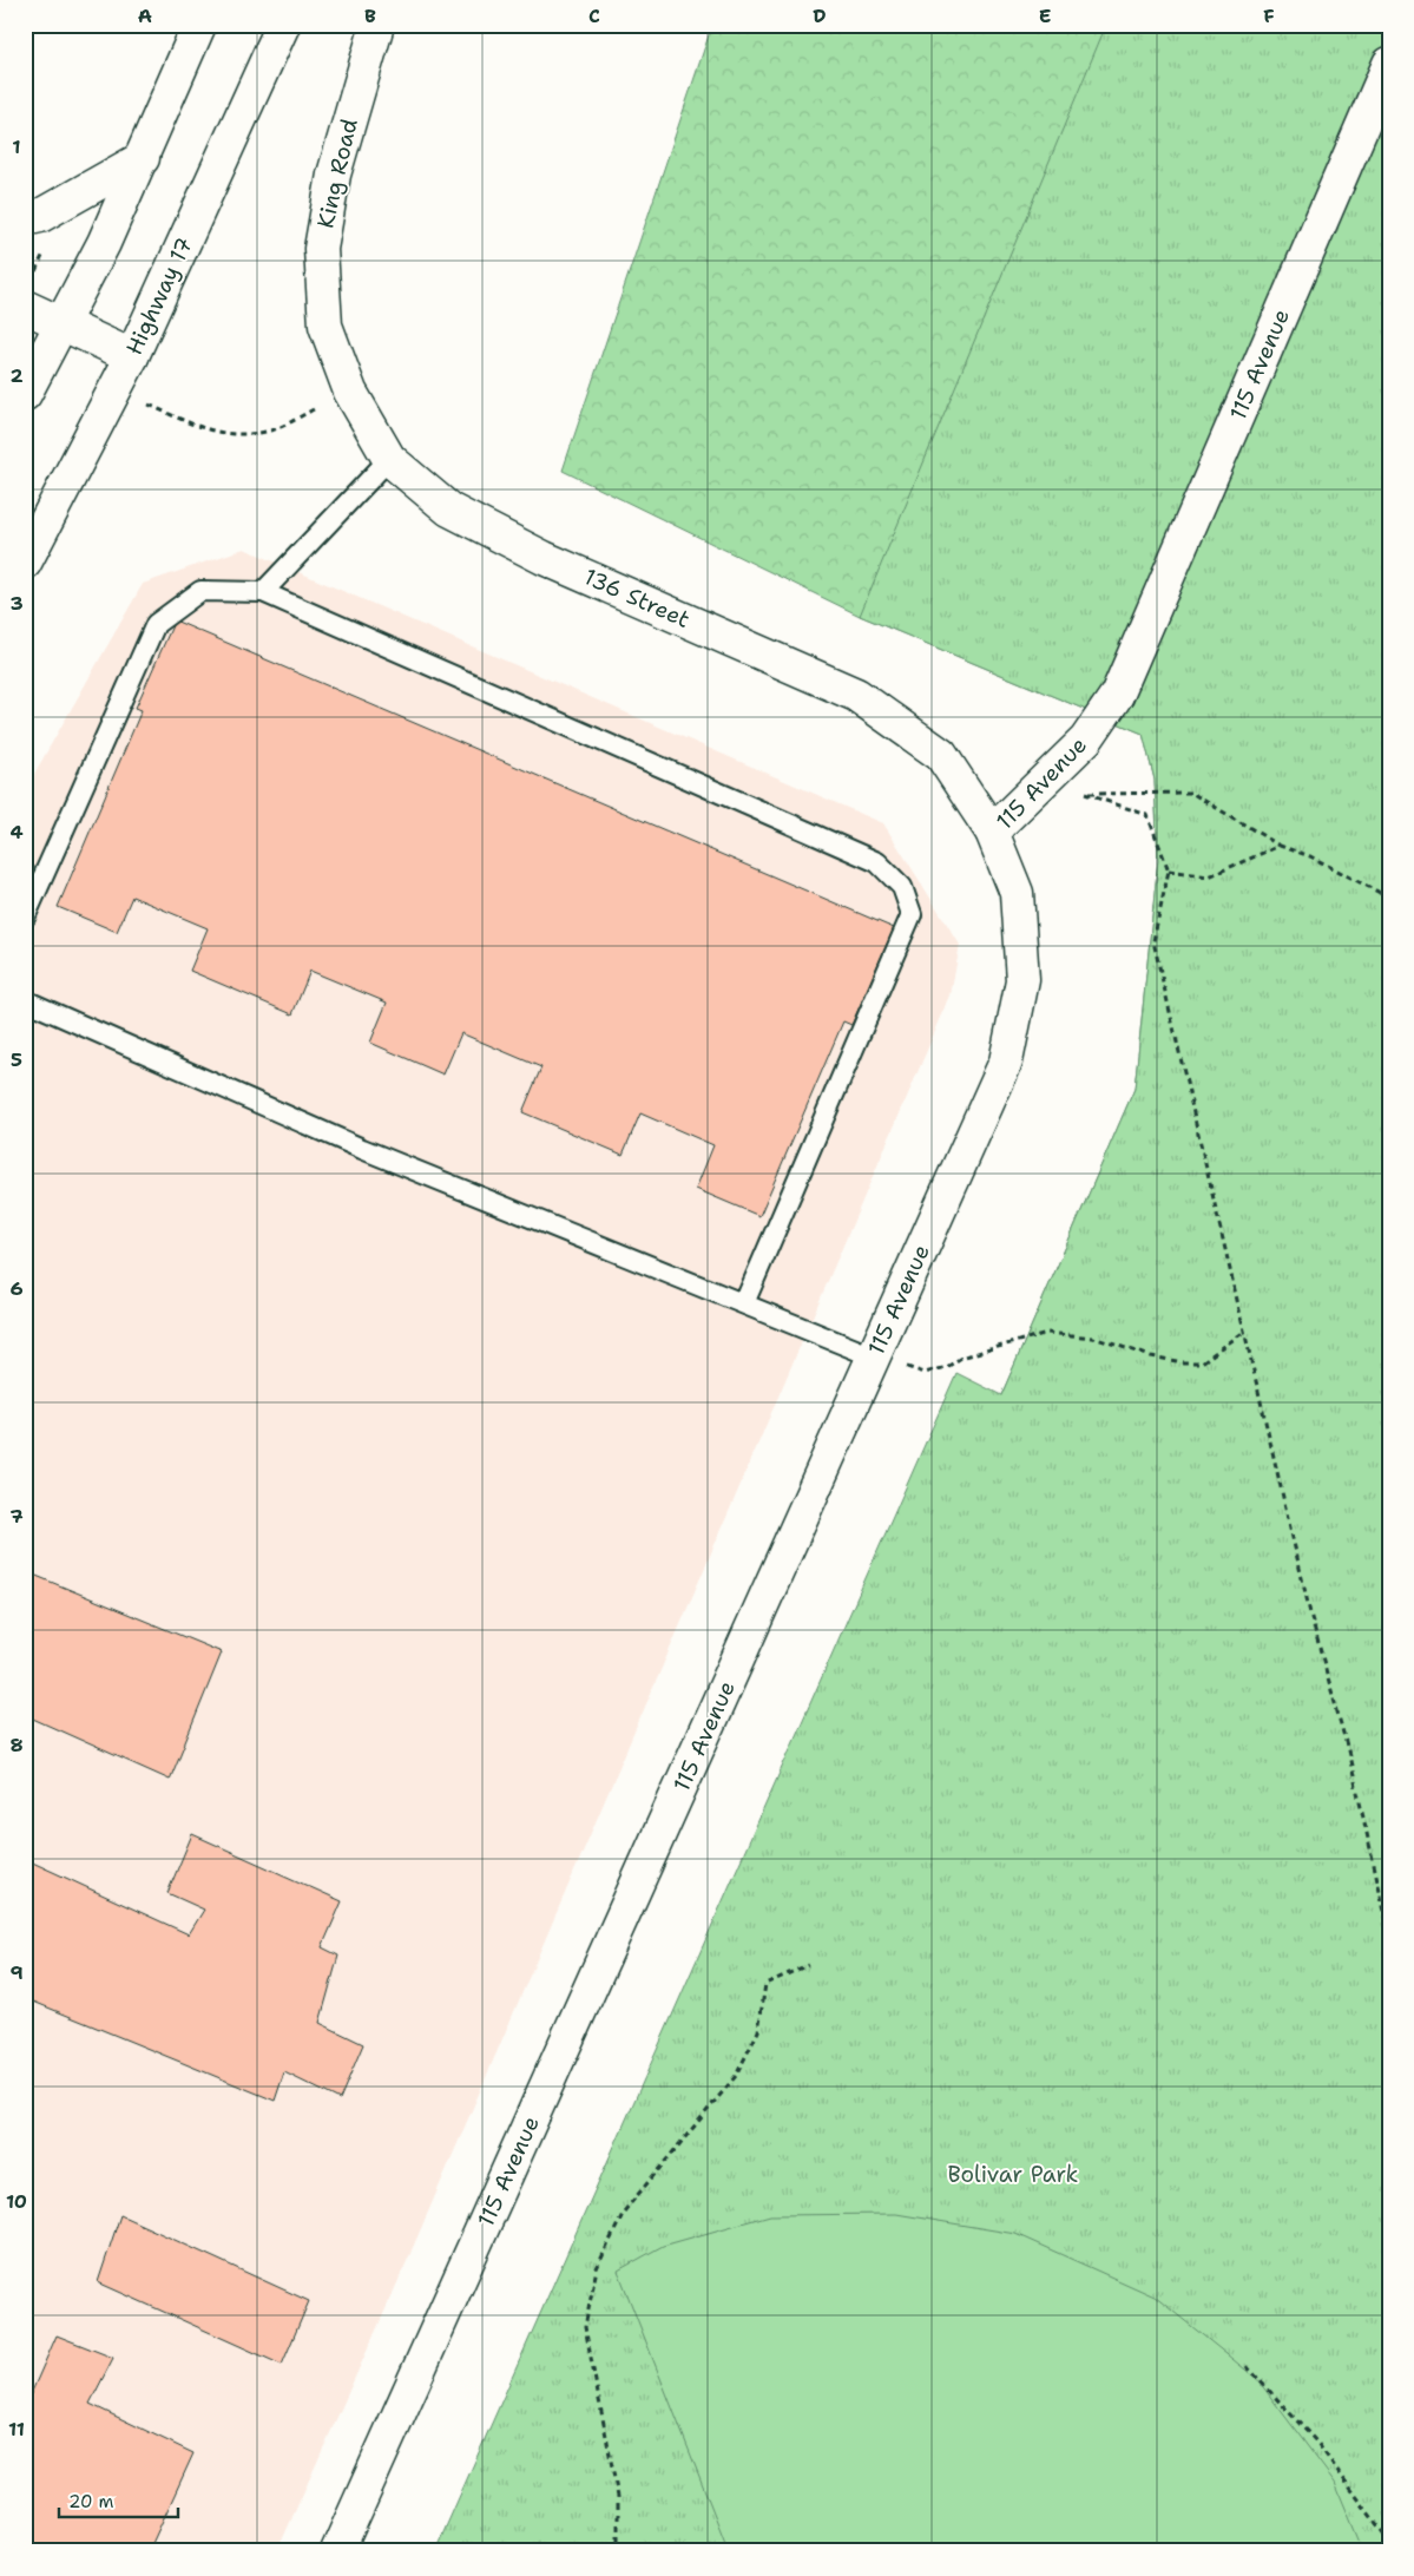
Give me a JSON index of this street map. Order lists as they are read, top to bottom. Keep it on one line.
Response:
{"streets":{"main road":["King Road","Highway 17","115 Avenue","136 Street"]},"crossings":[["King Road","136 Street"],["115 Avenue","136 Street"]],"parks":["Bolivar Park"],"scale_bar":"20 m","grid":{"columns":["A","B","C","D","E","F"],"rows":["1","2","3","4","5","6","7","8","9","10","11"]}}
